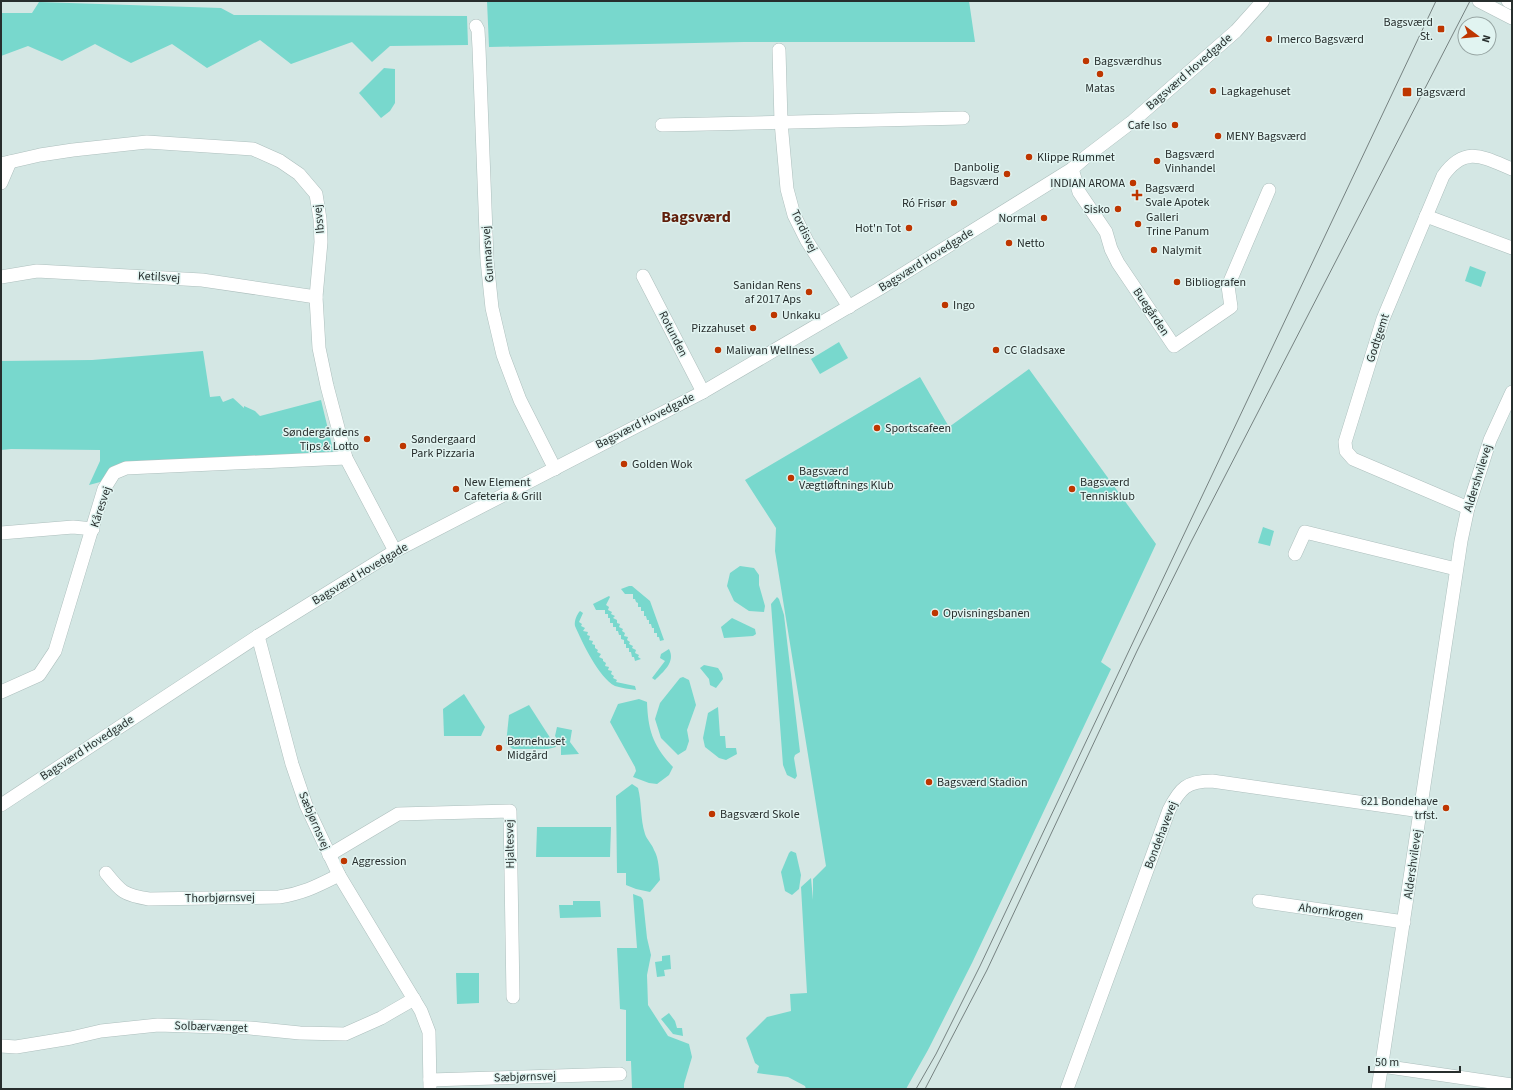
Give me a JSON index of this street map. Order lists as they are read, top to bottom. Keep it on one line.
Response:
{"streets":{"street":["Bagsværd Hovedgade","Ibsvej","Tordisvej","Gunnarsvej","Ketilsvej","Buegården","Rotunden","Godtgemt","Aldershvilevej","Kåresvej","Sæbjørnsvej","Bondehavevej","Hjaltesvej","Thorbjørnsvej","Ahornkrogen","Solbærvænget"]},"crossings":[["Bagsværd Hovedgade","Ibsvej"],["Bagsværd Hovedgade","Tordisvej"],["Bagsværd Hovedgade","Gunnarsvej"],["Bagsværd Hovedgade","Buegården"],["Bagsværd Hovedgade","Rotunden"],["Bagsværd Hovedgade","Sæbjørnsvej"],["Ibsvej","Ketilsvej"],["Ibsvej","Kåresvej"],["Godtgemt","Aldershvilevej"],["Aldershvilevej","Bondehavevej"],["Aldershvilevej","Ahornkrogen"],["Sæbjørnsvej","Hjaltesvej"],["Sæbjørnsvej","Thorbjørnsvej"],["Sæbjørnsvej","Solbærvænget"]],"districts":["Bagsværd"],"places":{"transit":["Bagsværd St.","Bagsværd"],"other":["Imerco Bagsværd","Bagsværdhus","Matas","Lagkagehuset","Cafe Iso","MENY Bagsværd","Klippe Rummet","Bagsværd Vinhandel","Danbolig Bagsværd","INDIAN AROMA","Ró Frisør","Sisko","Normal","Galleri Trine Panum","Hot'n Tot","Netto","Nalymit","Bibliografen","Sanidan Rens af 2017 Aps","Ingo","Unkaku","Pizzahuset","Maliwan Wellness","CC Gladsaxe","Sportscafeen","Søndergårdens Tips & Lotto","Søndergaard Park Pizzaria","Golden Wok","Bagsværd Vægtløftnings Klub","New Element Cafeteria & Grill","Bagsværd Tennisklub","Opvisningsbanen","Børnehuset Midgård","Bagsværd Stadion","621 Bondehave trfst.","Bagsværd Skole","Aggression"],"health":["Bagsværd Svale Apotek"]},"scale_bar":"50 m","north":"right"}
